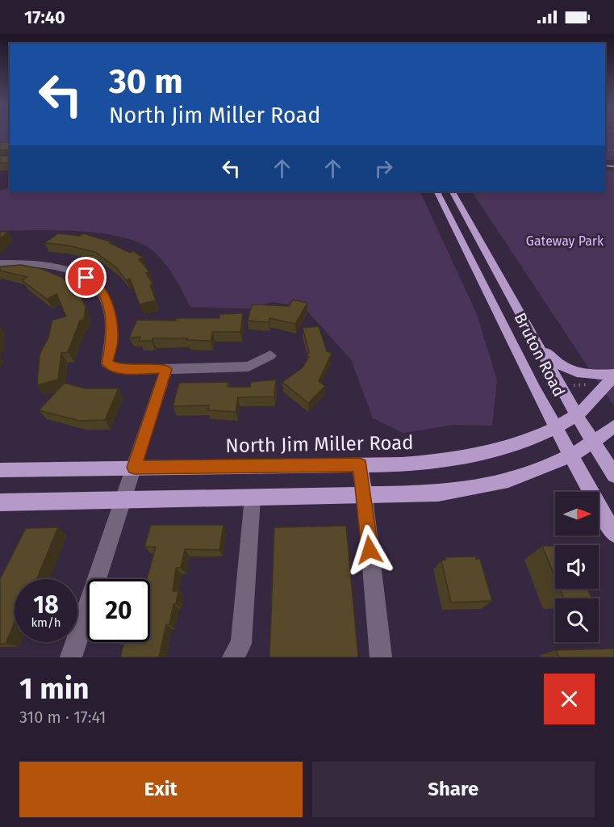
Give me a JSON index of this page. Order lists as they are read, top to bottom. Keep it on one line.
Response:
{"streets":{"main road":["Bruton Road","North Jim Miller Road"]},"crossings":[["Bruton Road","North Jim Miller Road"]],"parks":["Gateway Park"],"north":"right","page":{"status":"17:40","turn":["30 m","North Jim Miller Road"],"speed":"18 km/h","limit":"20","heading":["1 min","310 m · 17:41"],"buttons":["Exit","Share"]}}
